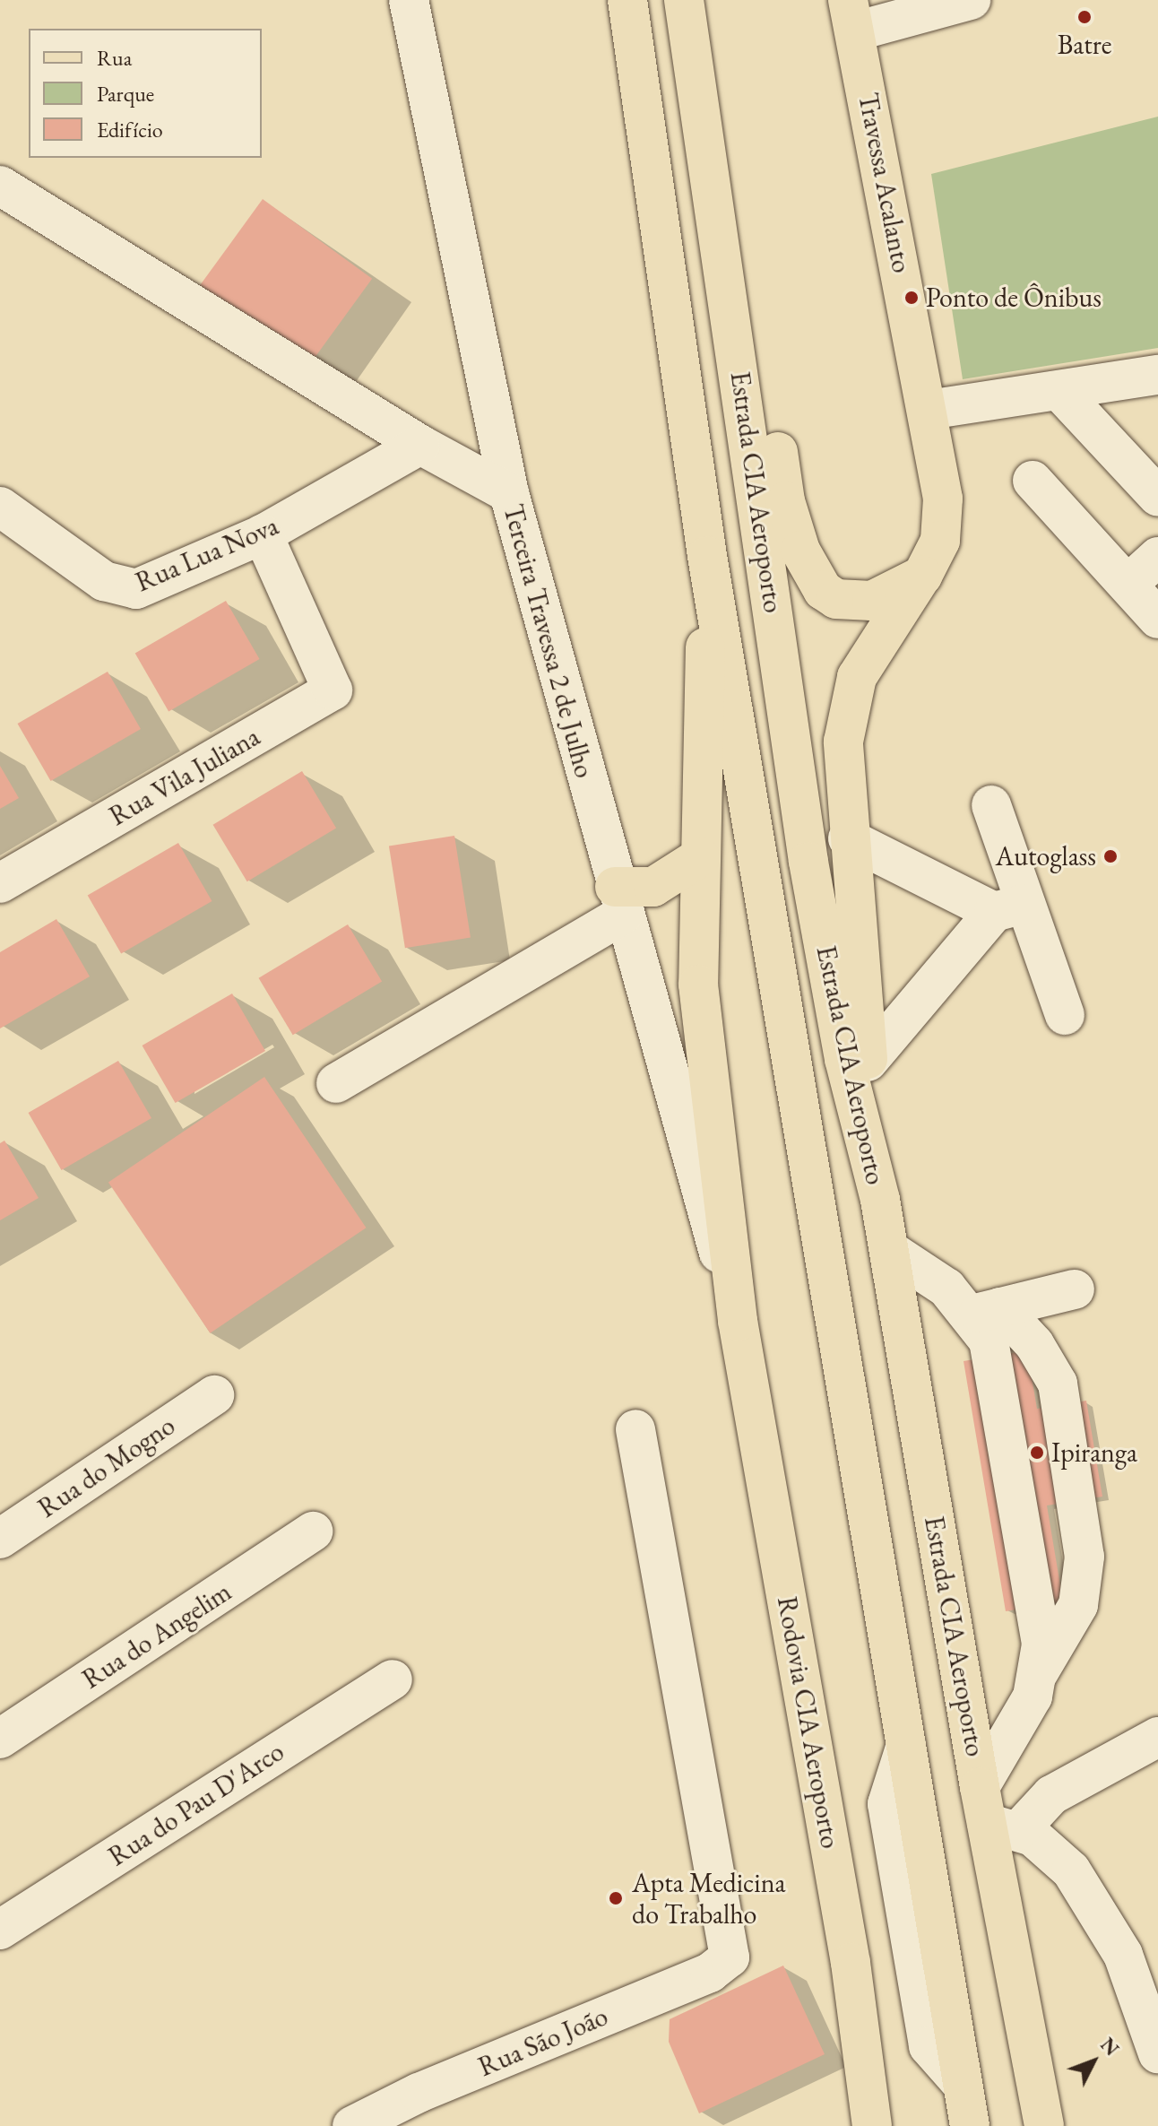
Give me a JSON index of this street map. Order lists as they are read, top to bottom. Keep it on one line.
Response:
{"streets":{"main road":["Travessa Acalanto","Estrada CIA Aeroporto","Rodovia CIA Aeroporto"],"street":["Rua Lua Nova","Terceira Travessa 2 de Julho","Rua Vila Juliana","Rua do Mogno","Rua do Angelim","Rua do Pau D'Arco","Rua São João"]},"crossings":[["Travessa Acalanto","Estrada CIA Aeroporto"],["Estrada CIA Aeroporto","Rodovia CIA Aeroporto"],["Rua Lua Nova","Terceira Travessa 2 de Julho"],["Rua Lua Nova","Rua Vila Juliana"],["Terceira Travessa 2 de Julho","Rodovia CIA Aeroporto"]],"places":["Batre","Ponto de Ônibus","Autoglass","Ipiranga","Apta Medicina do Trabalho"],"legend":["Rua","Parque","Edifício"],"north":"top right"}
